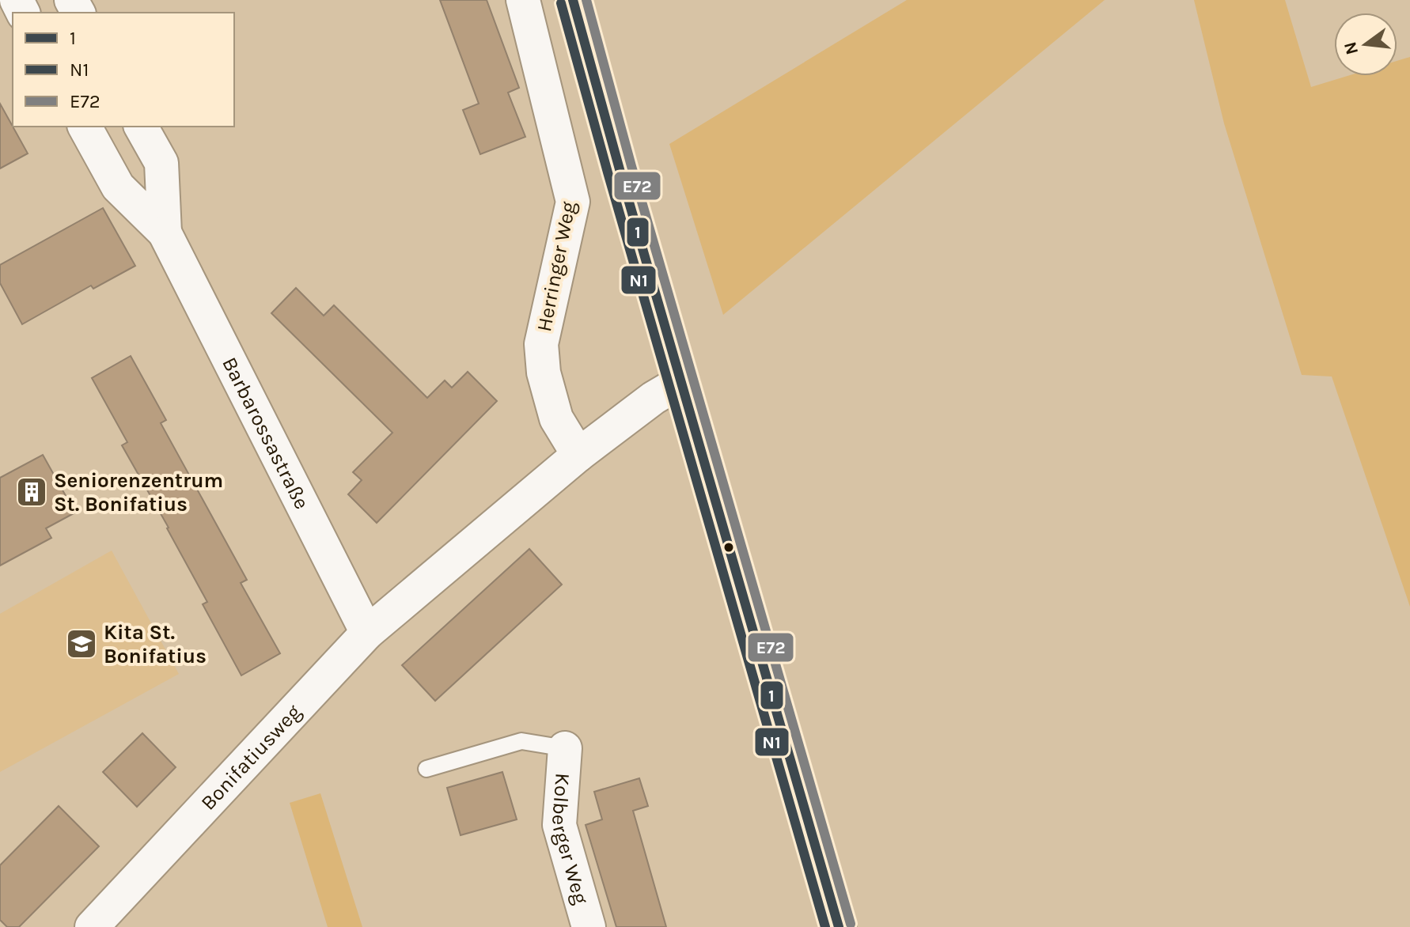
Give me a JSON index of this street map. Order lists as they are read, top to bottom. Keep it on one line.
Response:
{"streets":{"street":["Herringer Weg","Barbarossastraße","Bonifatiusweg","Kolberger Weg"]},"crossings":[["Herringer Weg","Bonifatiusweg"],["Barbarossastraße","Bonifatiusweg"]],"places":{"building":["Seniorenzentrum St. Bonifatius"],"school or university":["Kita St. Bonifatius"]},"lines":["transit line 1","transit line E72","transit line N1"],"legend":["1","N1","E72"],"north":"left"}
